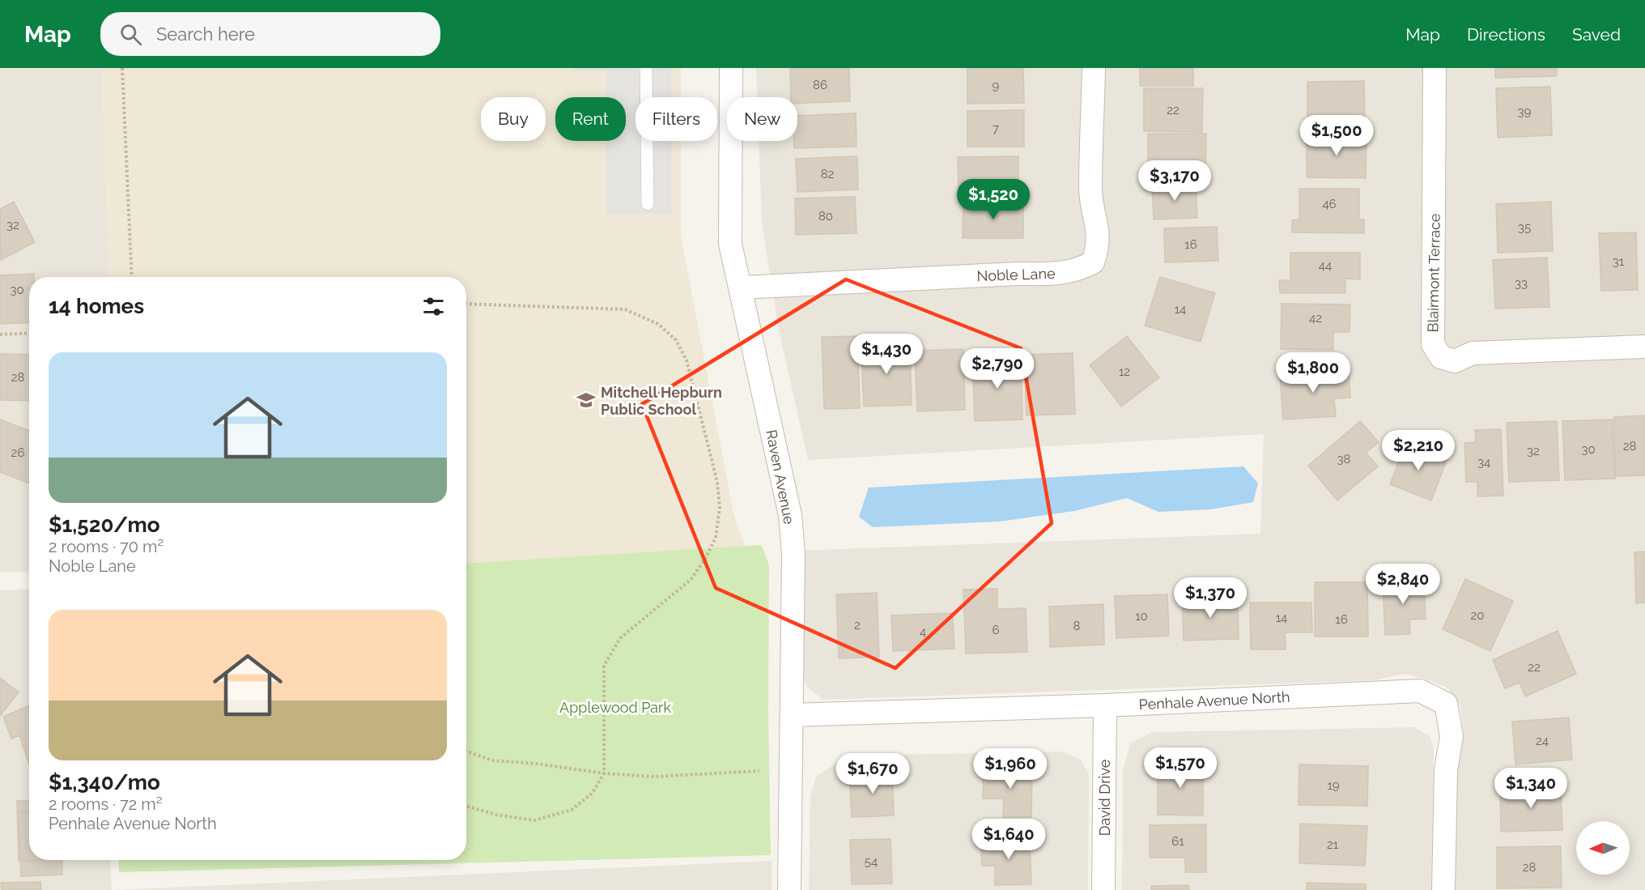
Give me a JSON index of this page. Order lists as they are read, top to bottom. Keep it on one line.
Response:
{"streets":{"street":["Blairmont Terrace","Noble Lane","Raven Avenue","Penhale Avenue North","David Drive"]},"crossings":[["Noble Lane","Raven Avenue"],["Raven Avenue","Penhale Avenue North"],["Penhale Avenue North","David Drive"]],"parks":["Applewood Park"],"places":{"school or university":["Mitchell Hepburn Public School"]},"house_numbers":["86","9","22","39","7","82","46","80","32","35","16","31","44","33","30","14","42","12","28","28","30","32","26","38","34","20","10","14","16","2","8","6","4","22","24","19","61","21","54","28"],"north":"left","page":{"header":"Map","search":"Search here","nav":["Map","Directions","Saved"],"chip":["Buy","Rent","Filters","New"],"price":["$1,500","$3,170","$1,520","$1,430","$2,790","$1,800","$2,210","$2,840","$1,370","$1,570","$1,960","$1,670","$1,340","$1,640"],"heading":"14 homes","list":[{"name":"$1,520/mo","note":"2 rooms · 70 m² · Noble Lane"},{"name":"$1,340/mo","note":"2 rooms · 72 m² · Penhale Avenue North"}]}}
